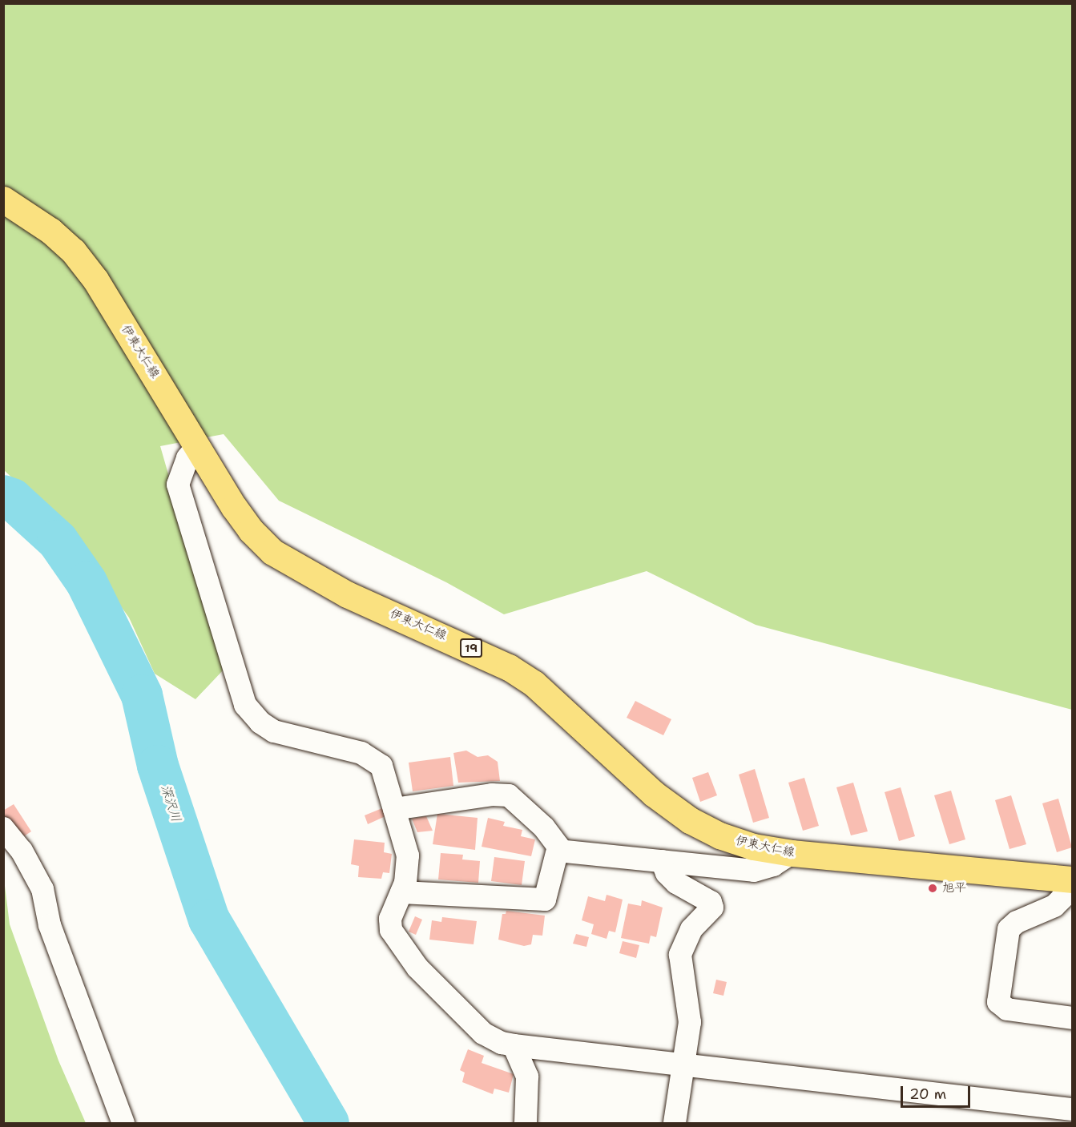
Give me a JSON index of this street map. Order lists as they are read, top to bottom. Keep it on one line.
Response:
{"streets":{"main road":["伊東大仁線","19"]},"water":["深沢川"],"places":["旭平"],"scale_bar":"20 m"}
